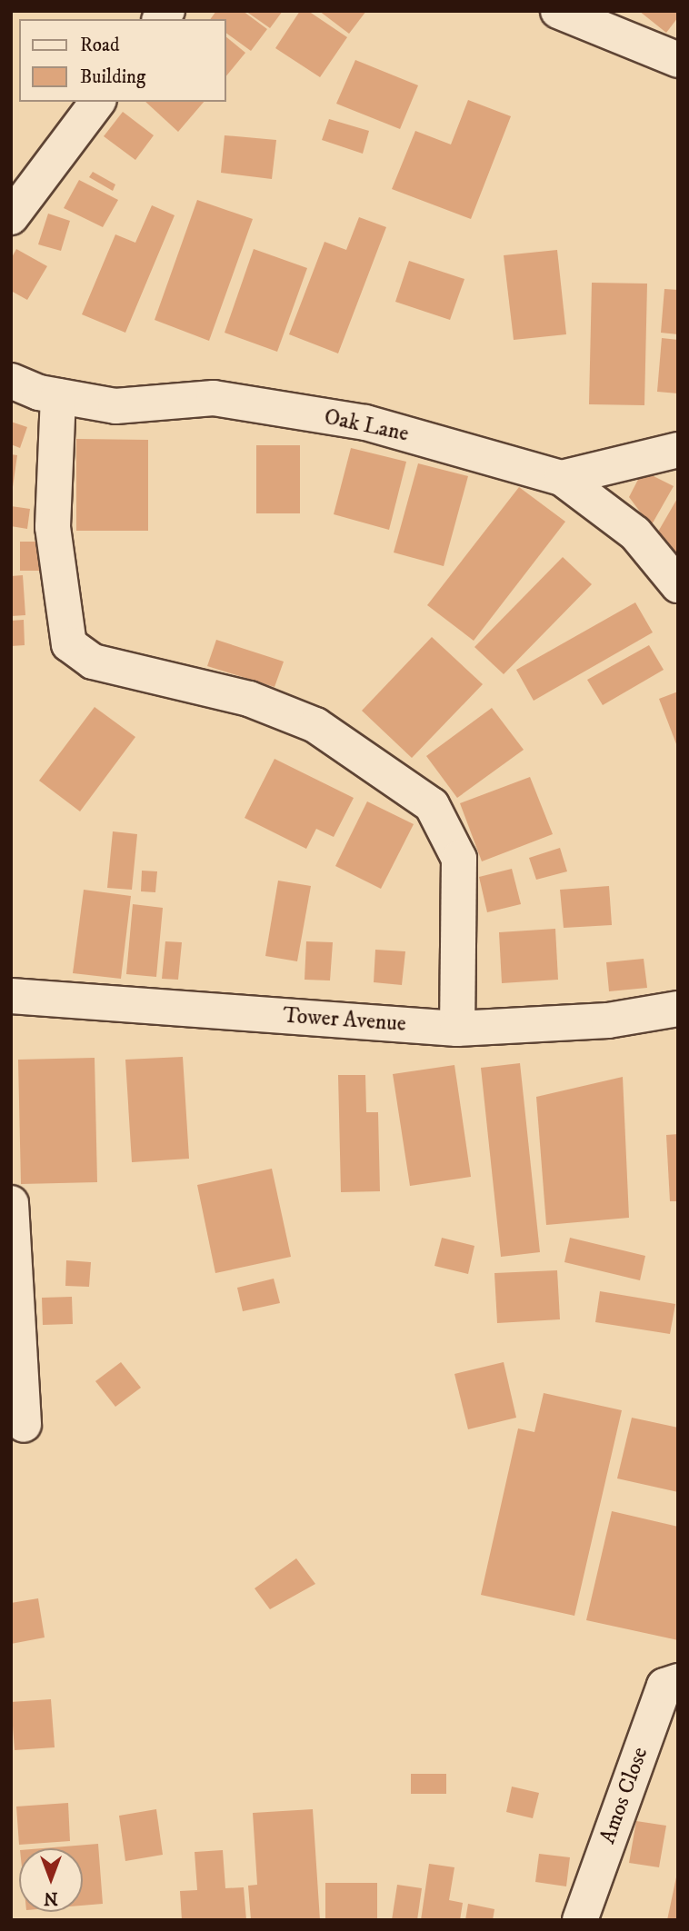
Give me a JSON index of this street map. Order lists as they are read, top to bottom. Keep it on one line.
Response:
{"streets":{"street":["Oak Lane","Tower Avenue","Amos Close"]},"legend":["Road","Building"],"north":"bottom"}
